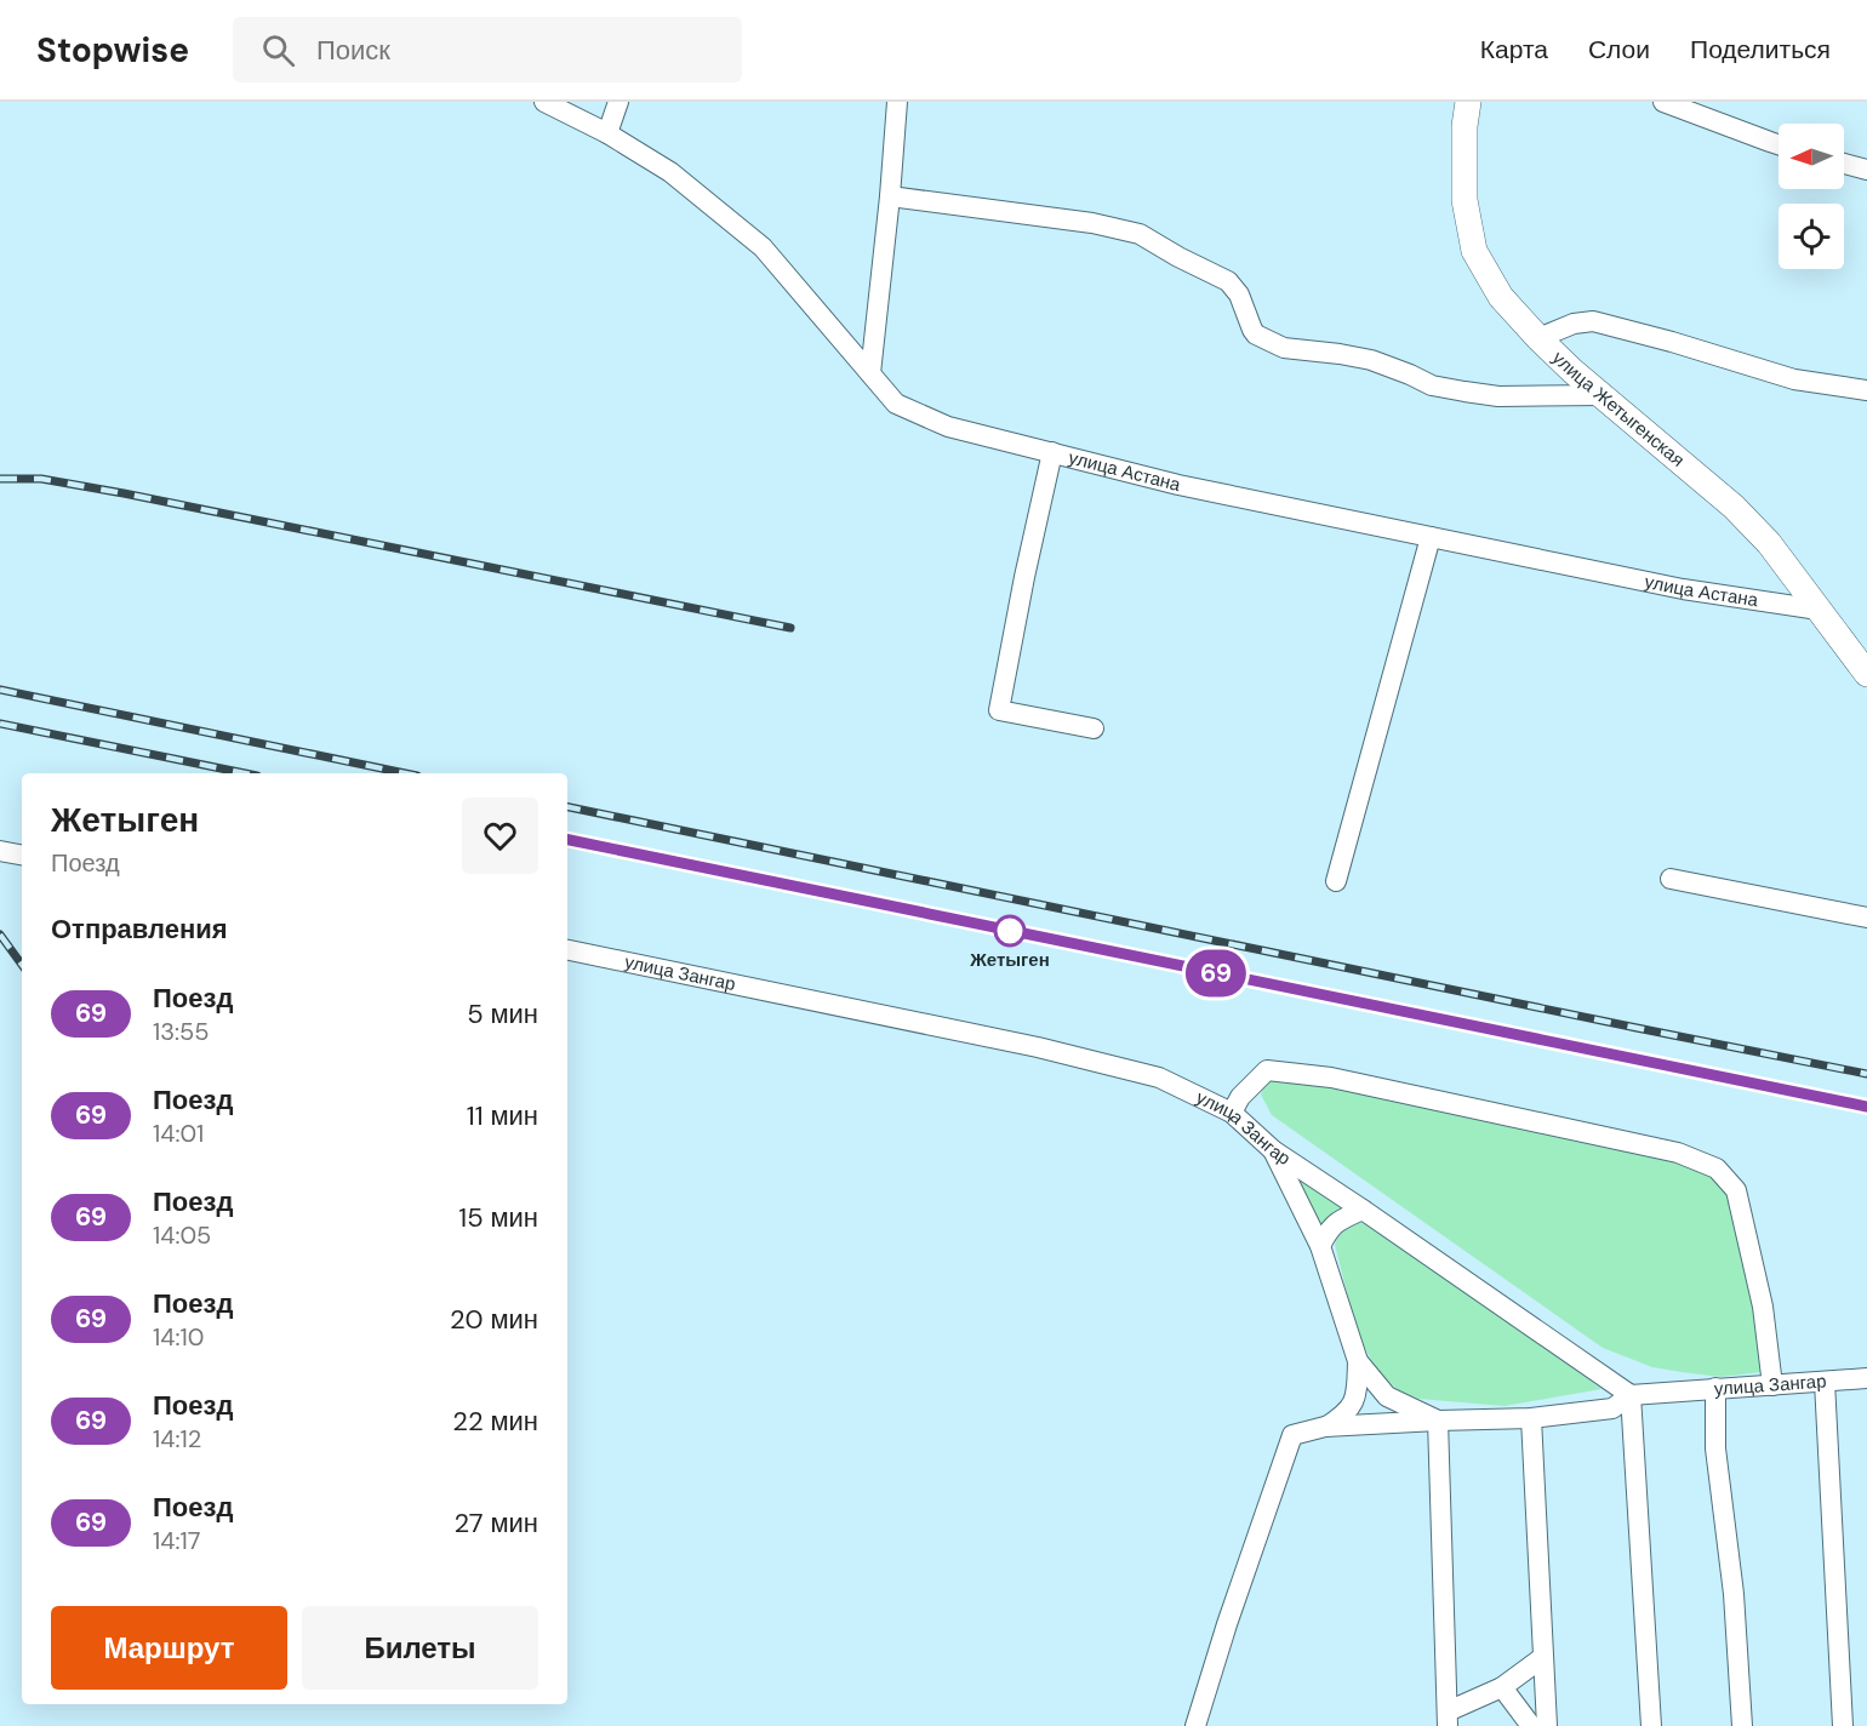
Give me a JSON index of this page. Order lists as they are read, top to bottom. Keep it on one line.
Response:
{"streets":{"main road":["улица Жетыгенская"],"street":["улица Астана","улица Зангар"]},"crossings":[["улица Жетыгенская","улица Астана"]],"places":["Жетыген"],"north":"left","page":{"header":"Stopwise","search":"Поиск","nav":["Карта","Слои","Поделиться"],"on_map":"69","heading":[["Жетыген","Поезд"],"Отправления"],"list":[{"mark":"69","name":"Поезд","note":"13:55","value":"5 мин"},{"mark":"69","name":"Поезд","note":"14:01","value":"11 мин"},{"mark":"69","name":"Поезд","note":"14:05","value":"15 мин"},{"mark":"69","name":"Поезд","note":"14:10","value":"20 мин"},{"mark":"69","name":"Поезд","note":"14:12","value":"22 мин"},{"mark":"69","name":"Поезд","note":"14:17","value":"27 мин"}],"buttons":["Маршрут","Билеты"]}}
